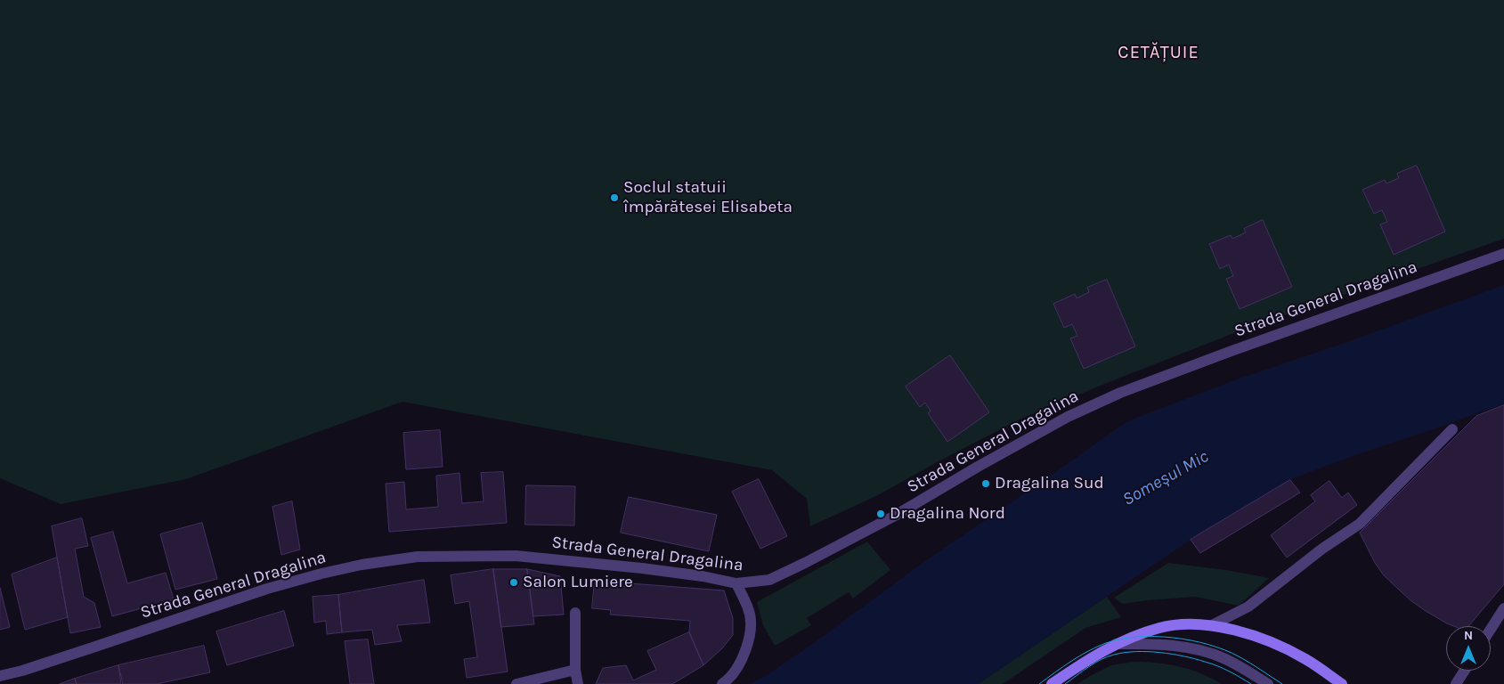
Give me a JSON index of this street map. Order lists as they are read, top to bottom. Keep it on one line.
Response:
{"streets":{"street":["Strada General Dragalina"]},"districts":["CETĂȚUIE"],"water":["Someșul Mic"],"places":["Soclul statuii împărătesei Elisabeta","Dragalina Sud","Dragalina Nord","Salon Lumiere"],"north":"top"}
